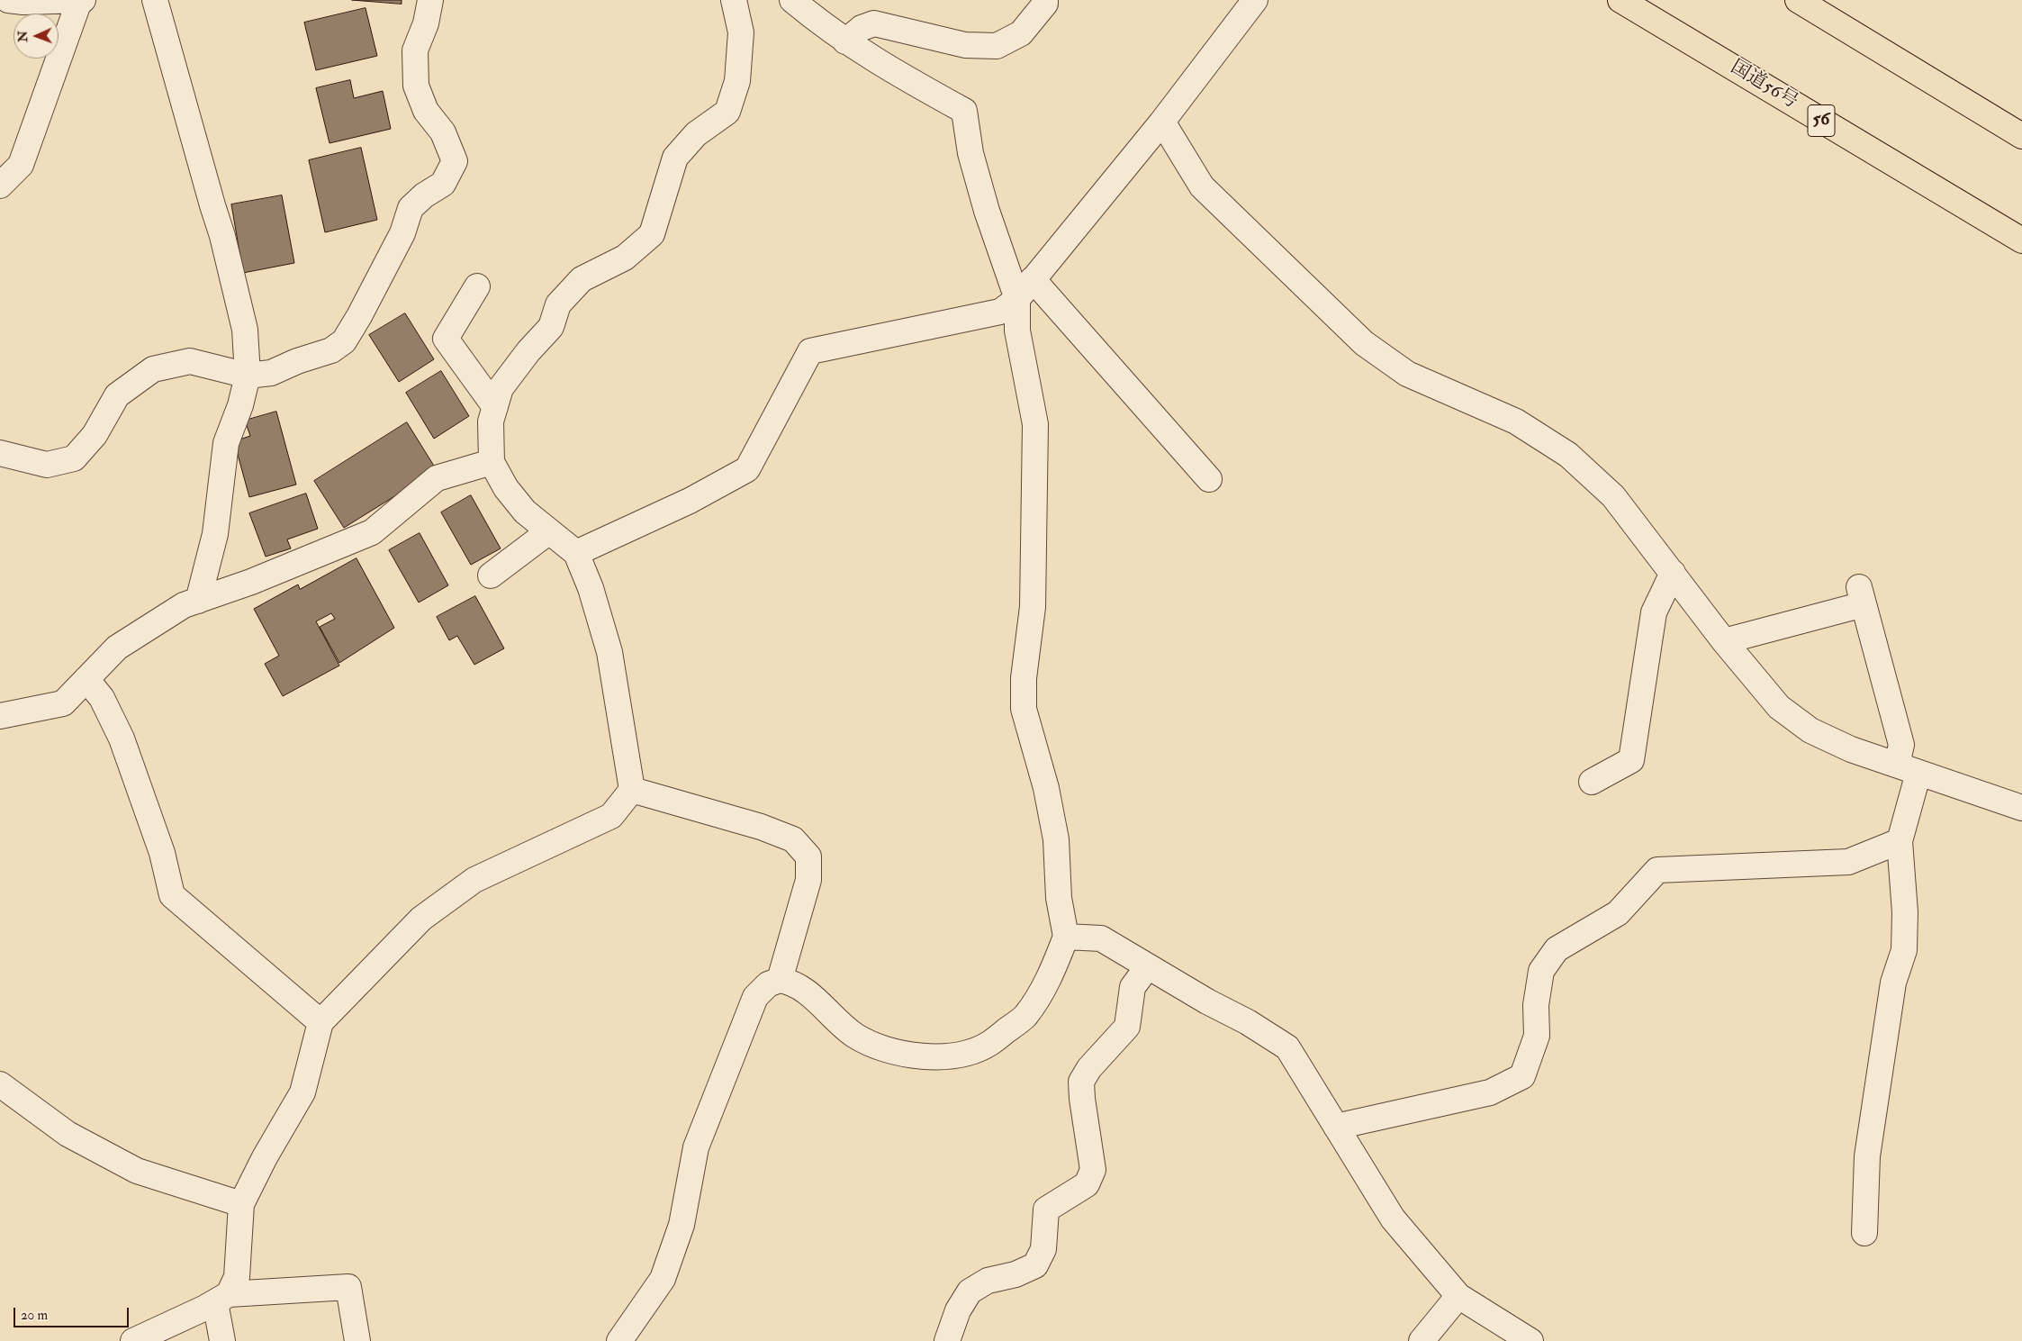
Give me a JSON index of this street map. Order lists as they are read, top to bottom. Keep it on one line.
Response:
{"streets":{"highway":["国道56号","56"]},"scale_bar":"20 m","north":"left"}
